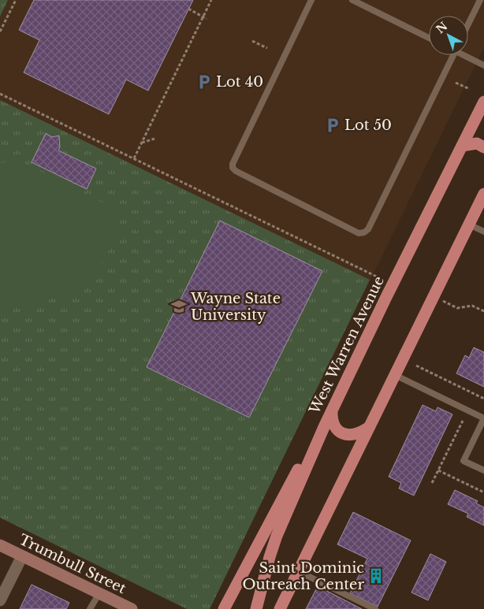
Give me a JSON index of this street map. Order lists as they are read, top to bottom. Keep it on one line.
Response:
{"streets":{"main road":["West Warren Avenue"],"street":["Trumbull Street"]},"places":{"parking":["Lot 40","Lot 50"],"school or university":["Wayne State University"],"building":["Saint Dominic Outreach Center"]},"north":"top left"}
